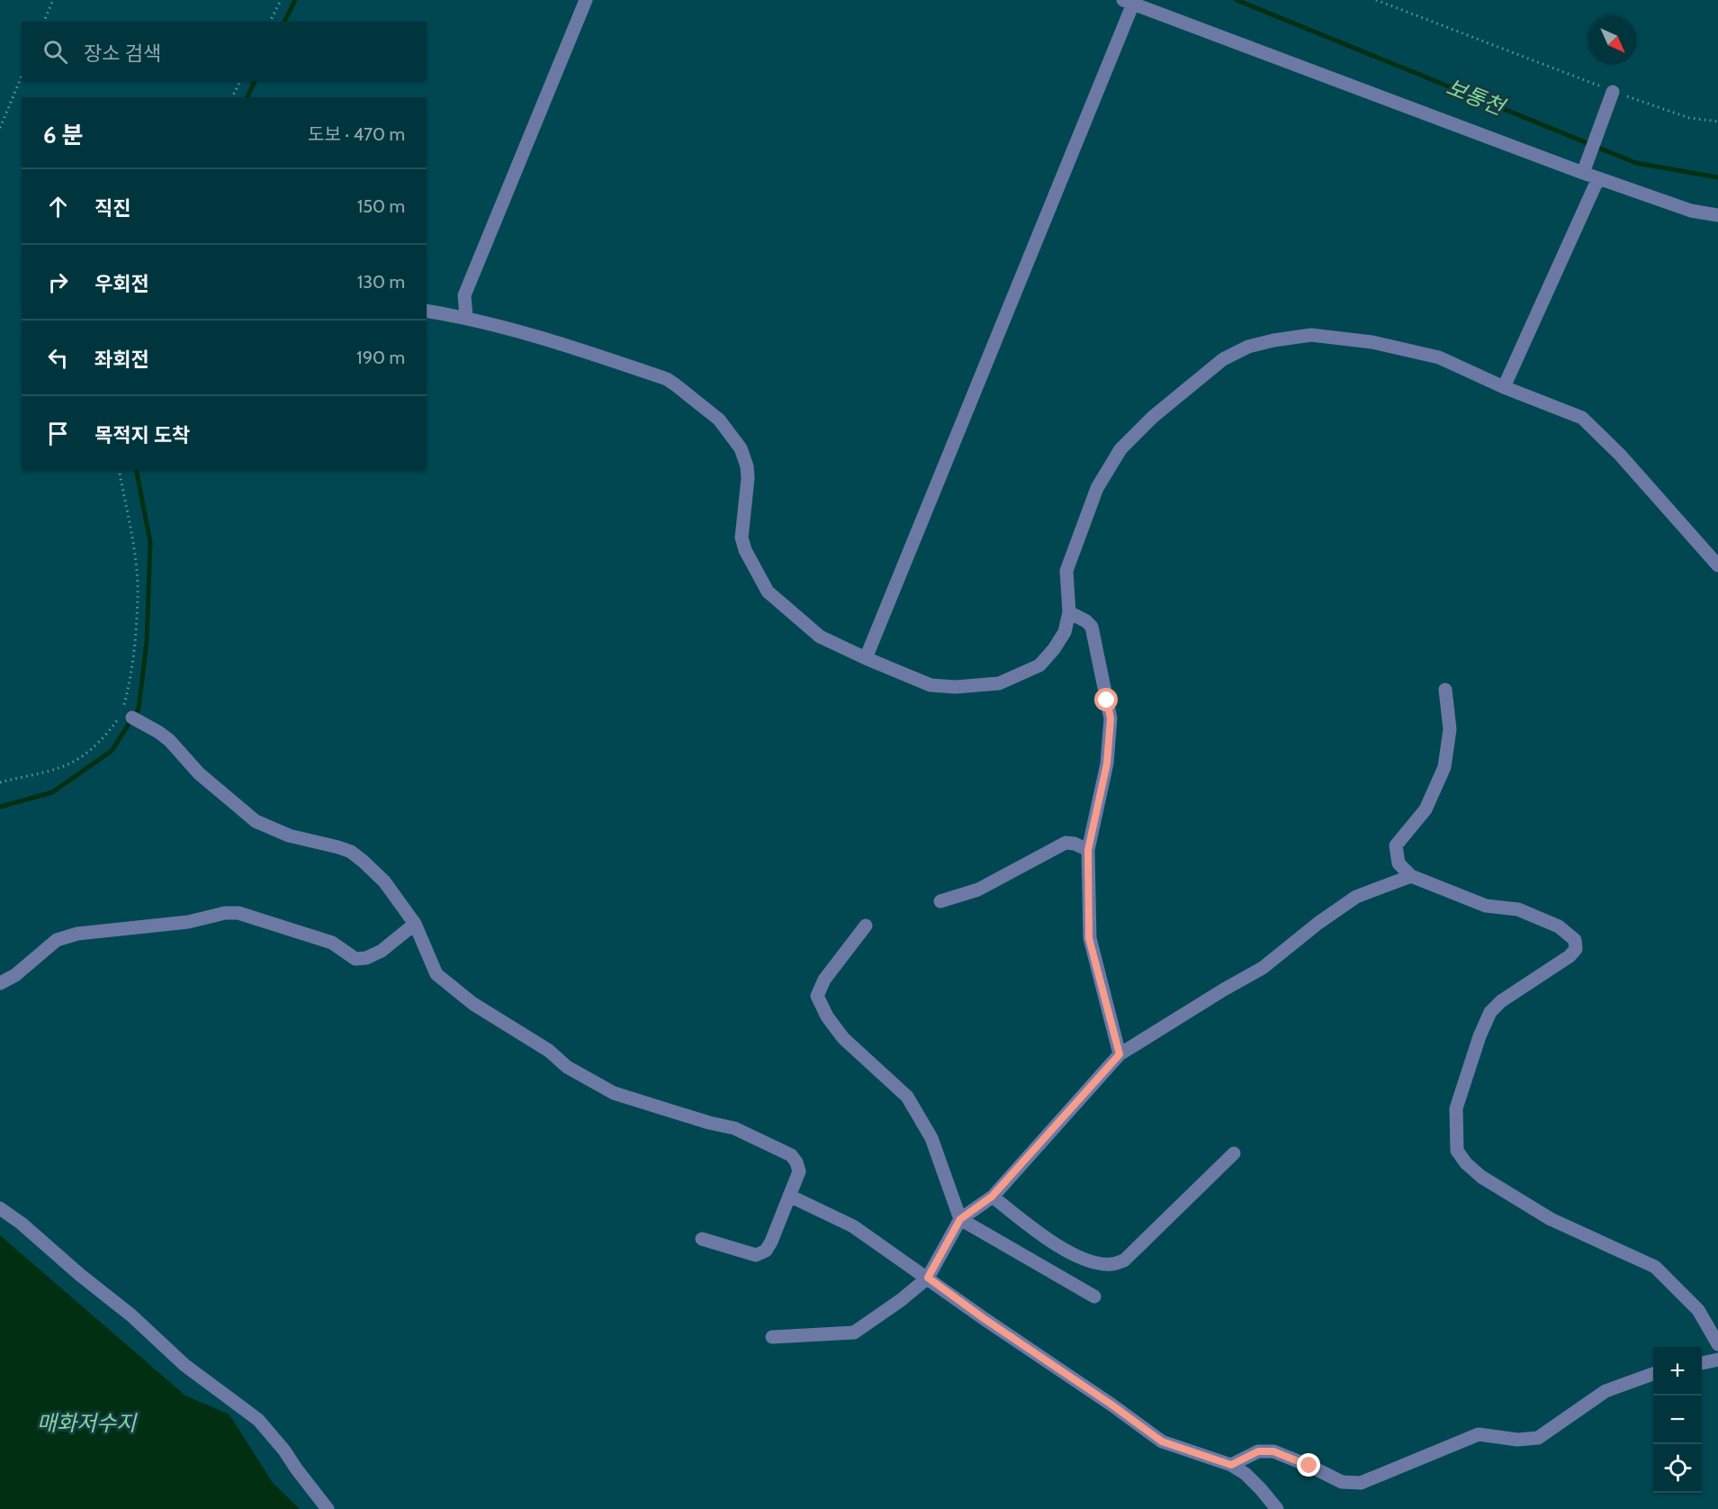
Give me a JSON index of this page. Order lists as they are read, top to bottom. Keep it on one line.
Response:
{"water":["보통천","매화저수지"],"north":"bottom right","page":{"search":"장소 검색","heading":["6 분","도보 · 470 m"],"list":[["직진","150 m"],["우회전","130 m"],["좌회전","190 m"],"목적지 도착"],"map_buttons":["+","−"]}}
